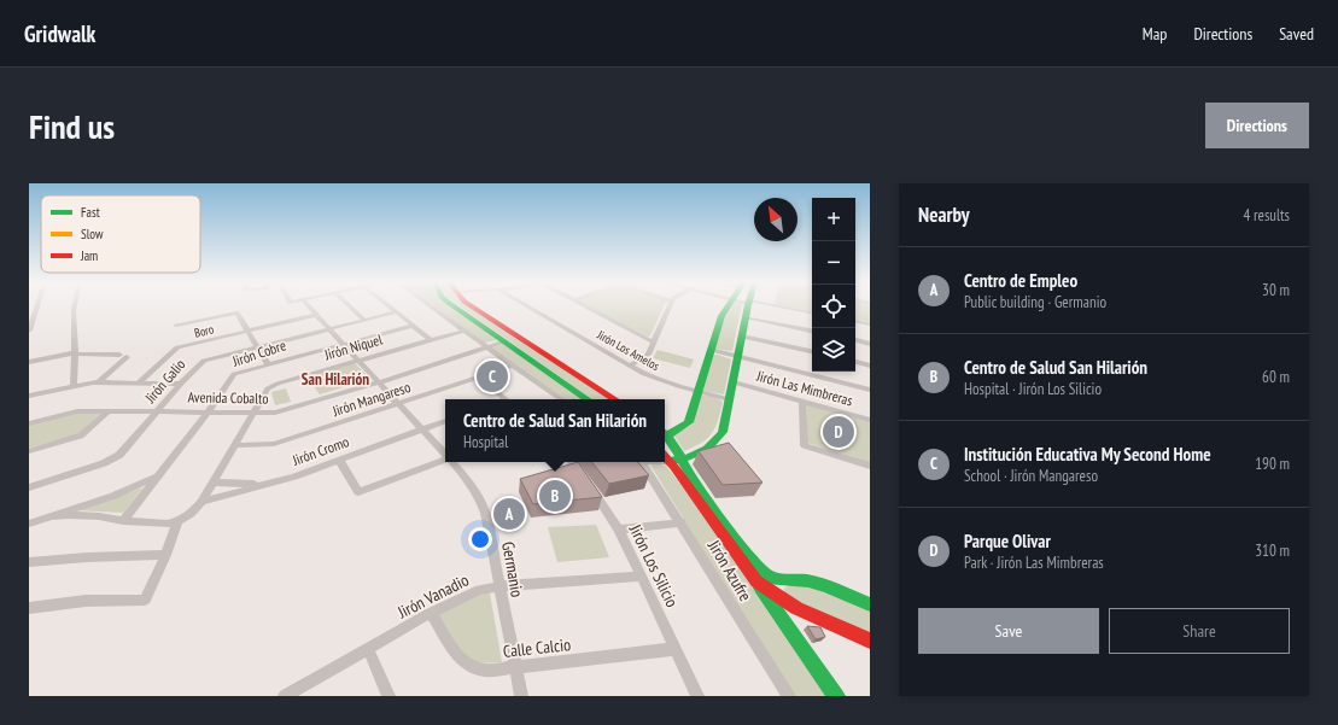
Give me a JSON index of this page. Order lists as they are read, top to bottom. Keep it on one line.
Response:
{"streets":{"street":["Boro","Jirón Niquel","Jirón Los Amelos","Jirón Cobre","Jirón Galio","Jirón Las Mimbreras","Avenida Cobalto","Jirón Mangareso","Jirón Cromo","Jirón Los Silicio","Germanio","Jirón Azufre","Jirón Vanadio","Calle Calcio"]},"crossings":[["Boro","Germanio"],["Jirón Niquel","Avenida Cobalto"],["Jirón Niquel","Jirón Mangareso"],["Jirón Niquel","Jirón Cromo"],["Jirón Niquel","Germanio"],["Jirón Cobre","Avenida Cobalto"],["Jirón Cobre","Germanio"],["Jirón Galio","Avenida Cobalto"],["Jirón Galio","Germanio"],["Avenida Cobalto","Germanio"],["Jirón Mangareso","Germanio"],["Jirón Cromo","Germanio"],["Jirón Los Silicio","Jirón Vanadio"],["Jirón Los Silicio","Calle Calcio"],["Germanio","Jirón Vanadio"],["Germanio","Calle Calcio"],["Jirón Vanadio","Calle Calcio"]],"districts":["San Hilarión"],"legend":["Fast","Slow","Jam"],"north":"top left","page":{"header":"Gridwalk","nav":["Map","Directions","Saved"],"buttons":["Directions",["Save","Share"]],"title":"Find us","heading":["Nearby","4 results"],"map_buttons":["+","−"],"list":[{"mark":"A","name":"Centro de Empleo","note":"Public building · Germanio","value":"30 m"},{"mark":"B","name":"Centro de Salud San Hilarión","note":"Hospital · Jirón Los Silicio","value":"60 m"},{"mark":"C","name":"Institución Educativa My Second Home","note":"School · Jirón Mangareso","value":"190 m"},{"mark":"D","name":"Parque Olivar","note":"Park · Jirón Las Mimbreras","value":"310 m"}],"pins":["C","D","B","A"],"popup":["Centro de Salud San Hilarión","Hospital"]}}
